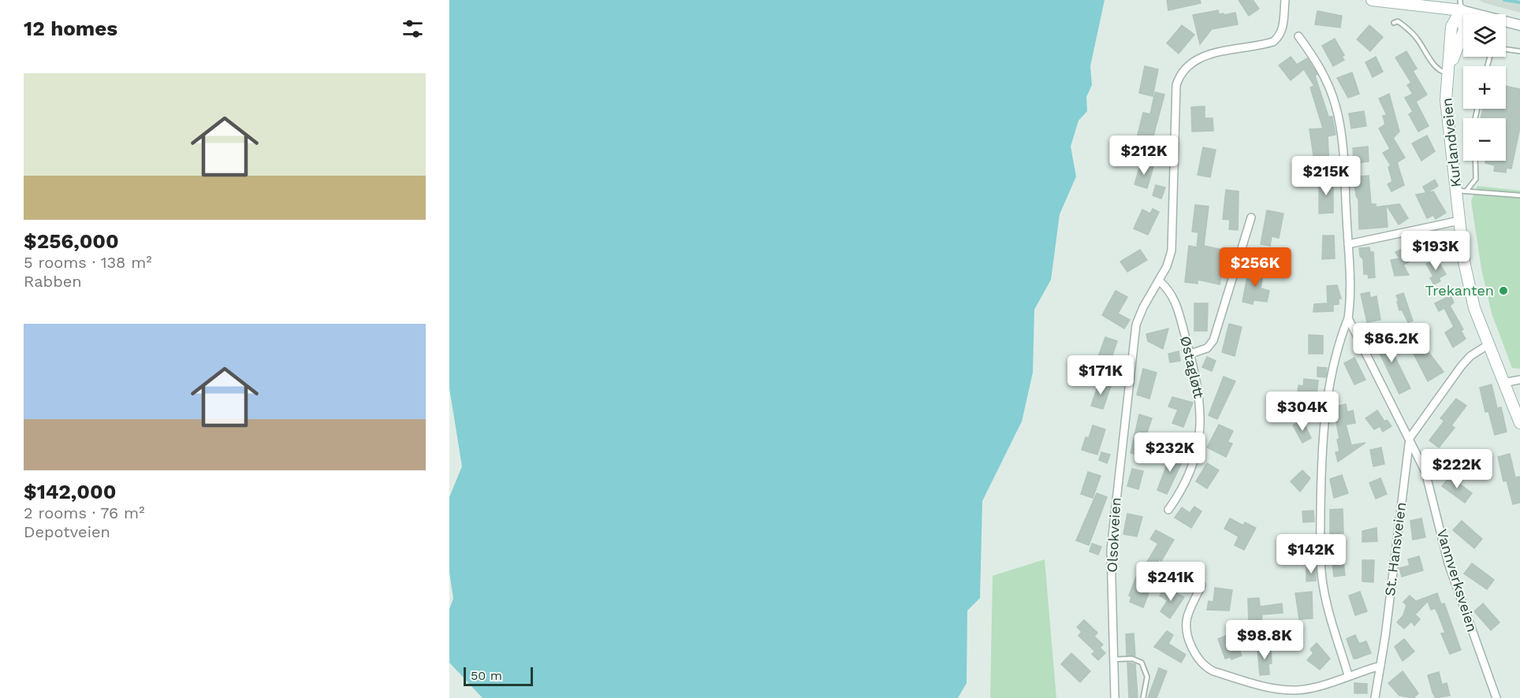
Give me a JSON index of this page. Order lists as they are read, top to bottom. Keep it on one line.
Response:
{"streets":{"main road":["Kurlandveien"],"street":["Østagløtt","Olsokveien","St. Hansveien","Vannverksveien"]},"crossings":[["Kurlandveien","St. Hansveien"],["Østagløtt","Olsokveien"],["St. Hansveien","Vannverksveien"]],"places":["Trekanten"],"scale_bar":"50 m","page":{"heading":"12 homes","map_buttons":["+","−"],"list":[{"name":"$256,000","note":"5 rooms · 138 m² · Rabben"},{"name":"$142,000","note":"2 rooms · 76 m² · Depotveien"}],"price":["$212K","$215K","$193K","$256K","$86.2K","$171K","$304K","$232K","$222K","$142K","$241K","$98.8K"],"scale":"50 m"}}
